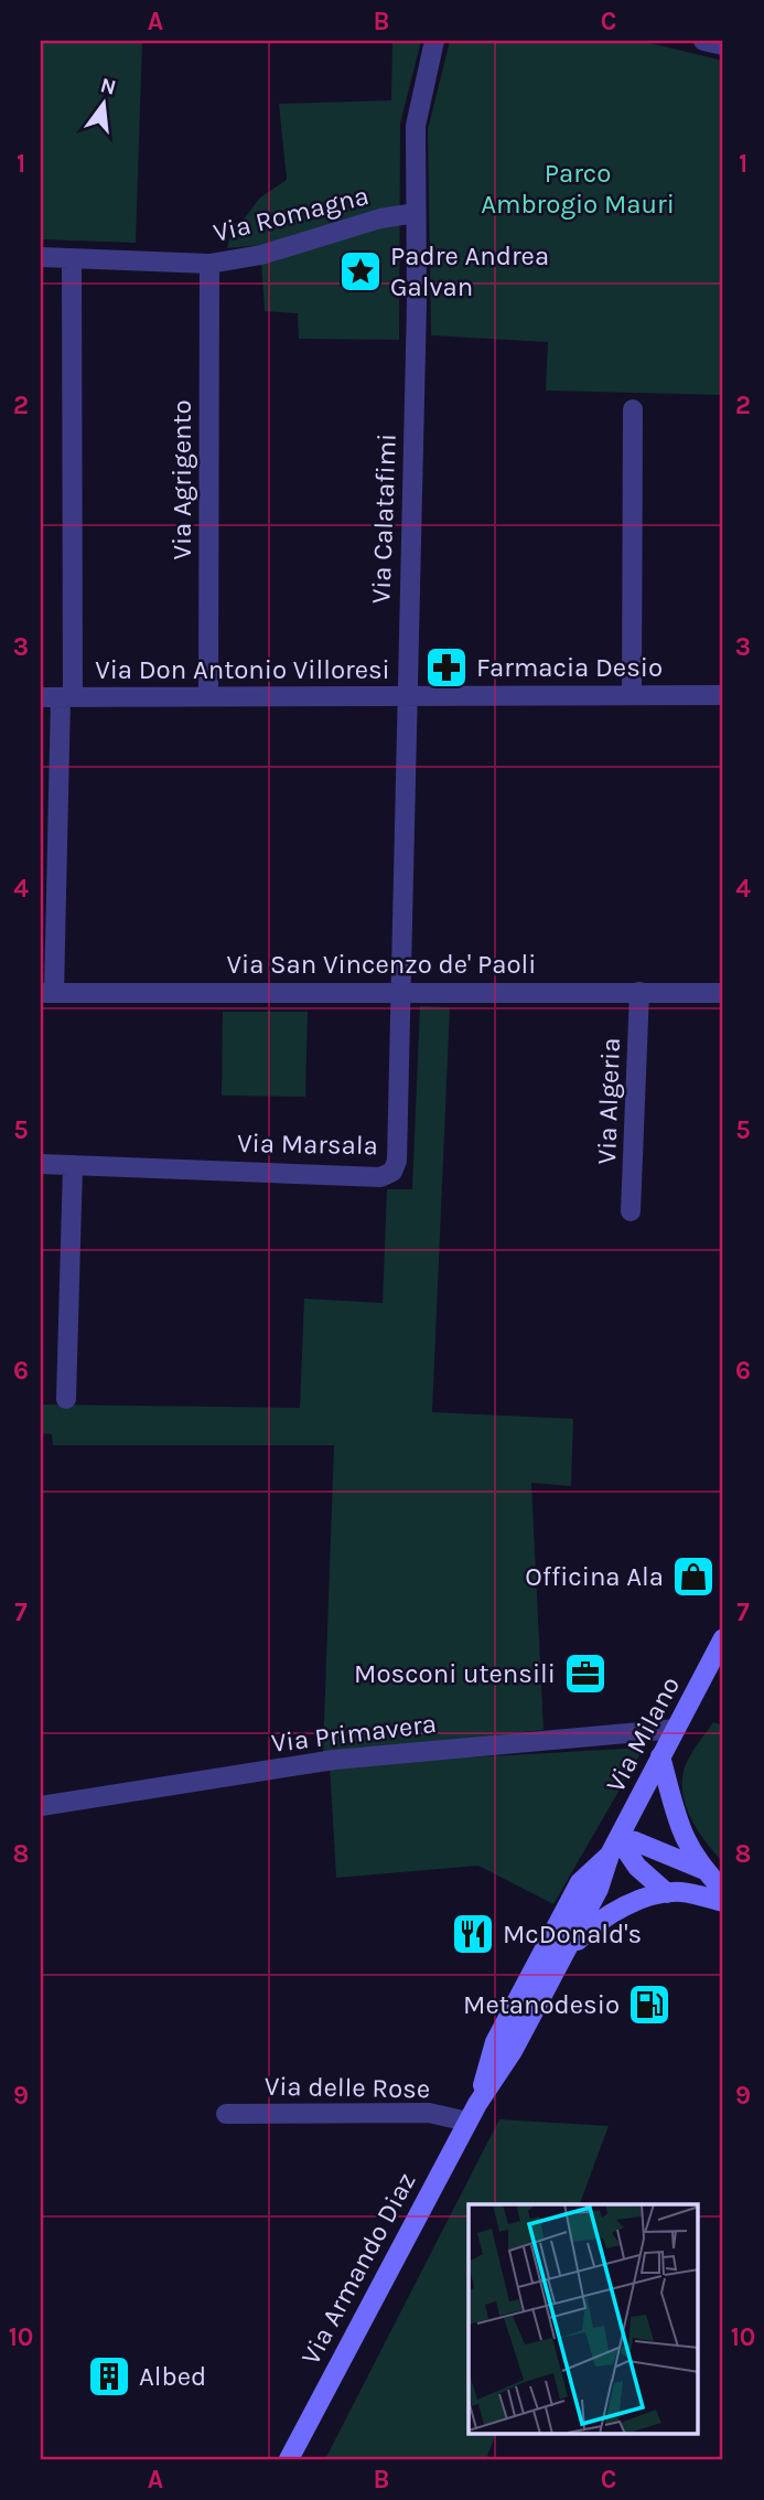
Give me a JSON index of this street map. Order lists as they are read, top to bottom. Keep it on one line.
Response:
{"streets":{"main road":["Via Milano","Via Armando Diaz"],"street":["Via Romagna","Via Agrigento","Via Calatafimi","Via Don Antonio Villoresi","Via San Vincenzo de' Paoli","Via Algeria","Via Marsala","Via Primavera","Via delle Rose"]},"crossings":[["Via Romagna","Via Agrigento"],["Via Romagna","Via Calatafimi"],["Via Agrigento","Via Don Antonio Villoresi"],["Via Calatafimi","Via Don Antonio Villoresi"],["Via Calatafimi","Via San Vincenzo de' Paoli"],["Via Calatafimi","Via Marsala"],["Via San Vincenzo de' Paoli","Via Algeria"],["Via San Vincenzo de' Paoli","Via Marsala"],["Via Primavera","Via Milano"],["Via Milano","Via Armando Diaz"],["Via delle Rose","Via Armando Diaz"]],"parks":["Parco Ambrogio Mauri"],"places":{"place":["Padre Andrea Galvan"],"pharmacy":["Farmacia Desio"],"shop":["Officina Ala"],"office":["Mosconi utensili"],"restaurant":["McDonald's"],"fuel station":["Metanodesio"],"building":["Albed"]},"north":"top","grid":{"columns":["A","B","C"],"rows":["1","2","3","4","5","6","7","8","9","10"]}}
